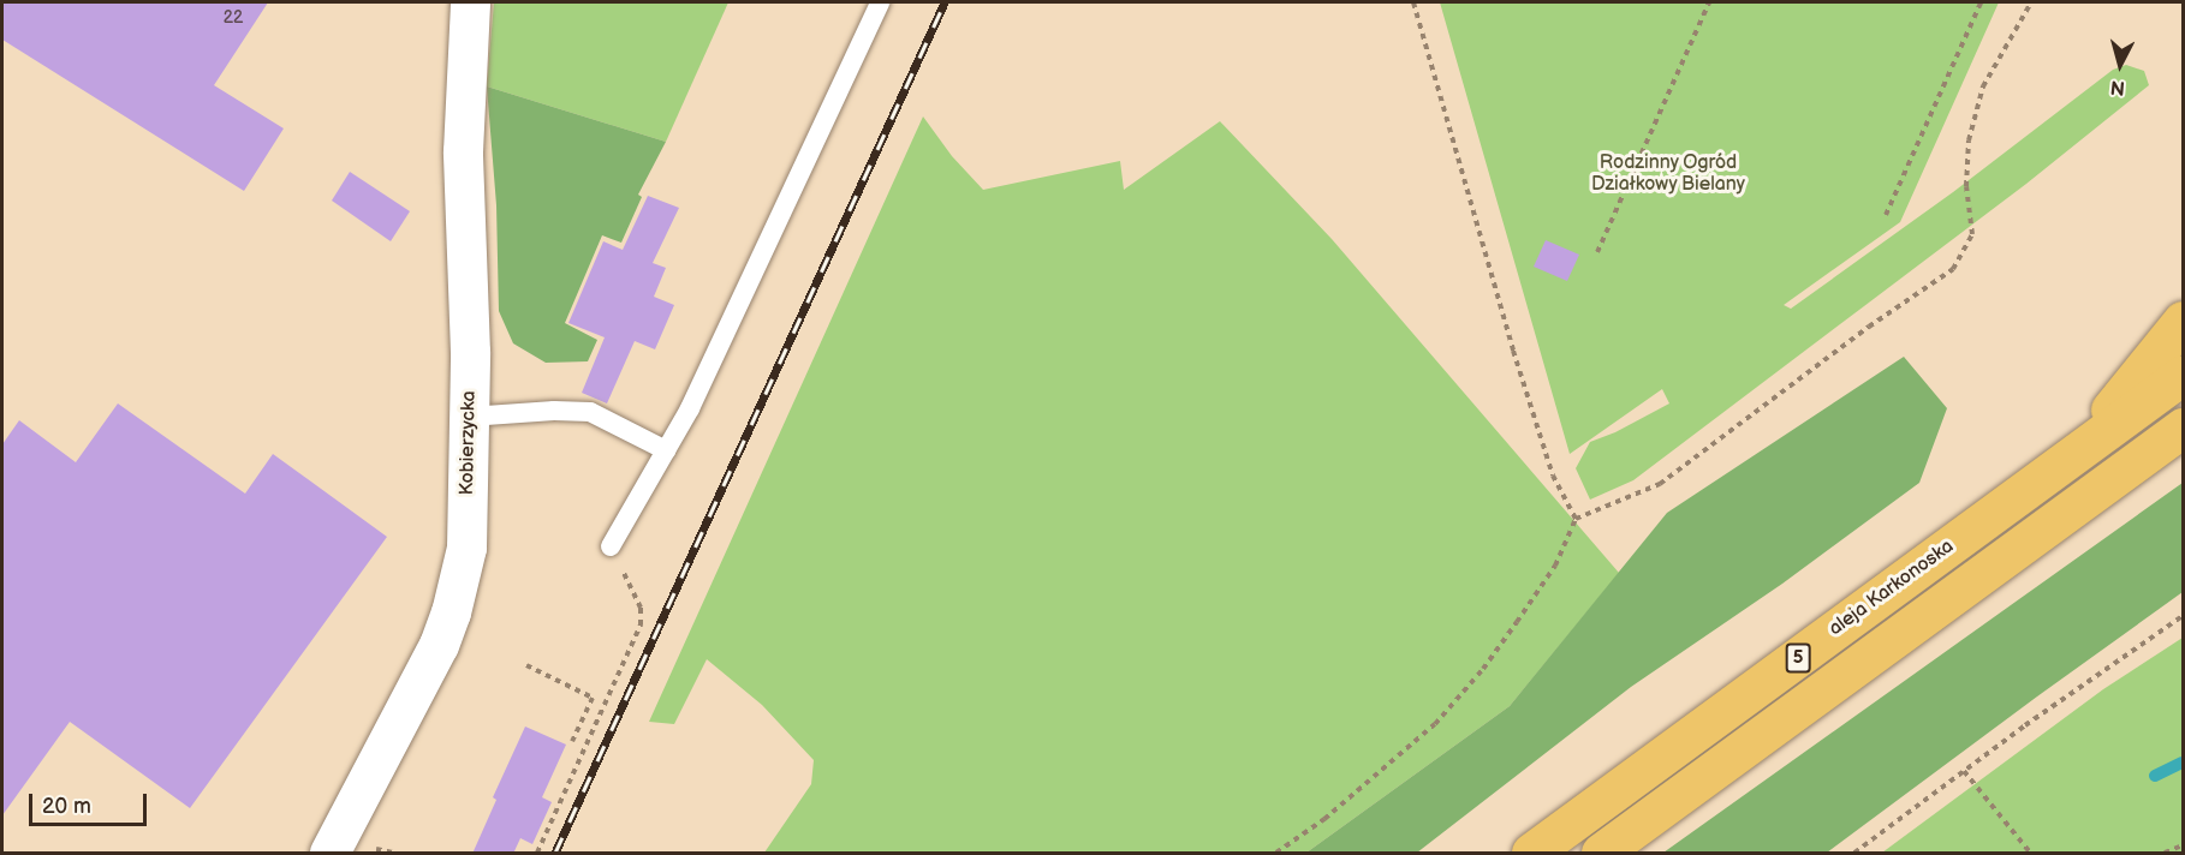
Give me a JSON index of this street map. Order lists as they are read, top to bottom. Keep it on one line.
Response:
{"streets":{"main road":["aleja Karkonoska","5"],"street":["Kobierzycka"]},"parks":["Rodzinny Ogród Działkowy Bielany"],"house_numbers":["22"],"scale_bar":"20 m","north":"bottom"}
